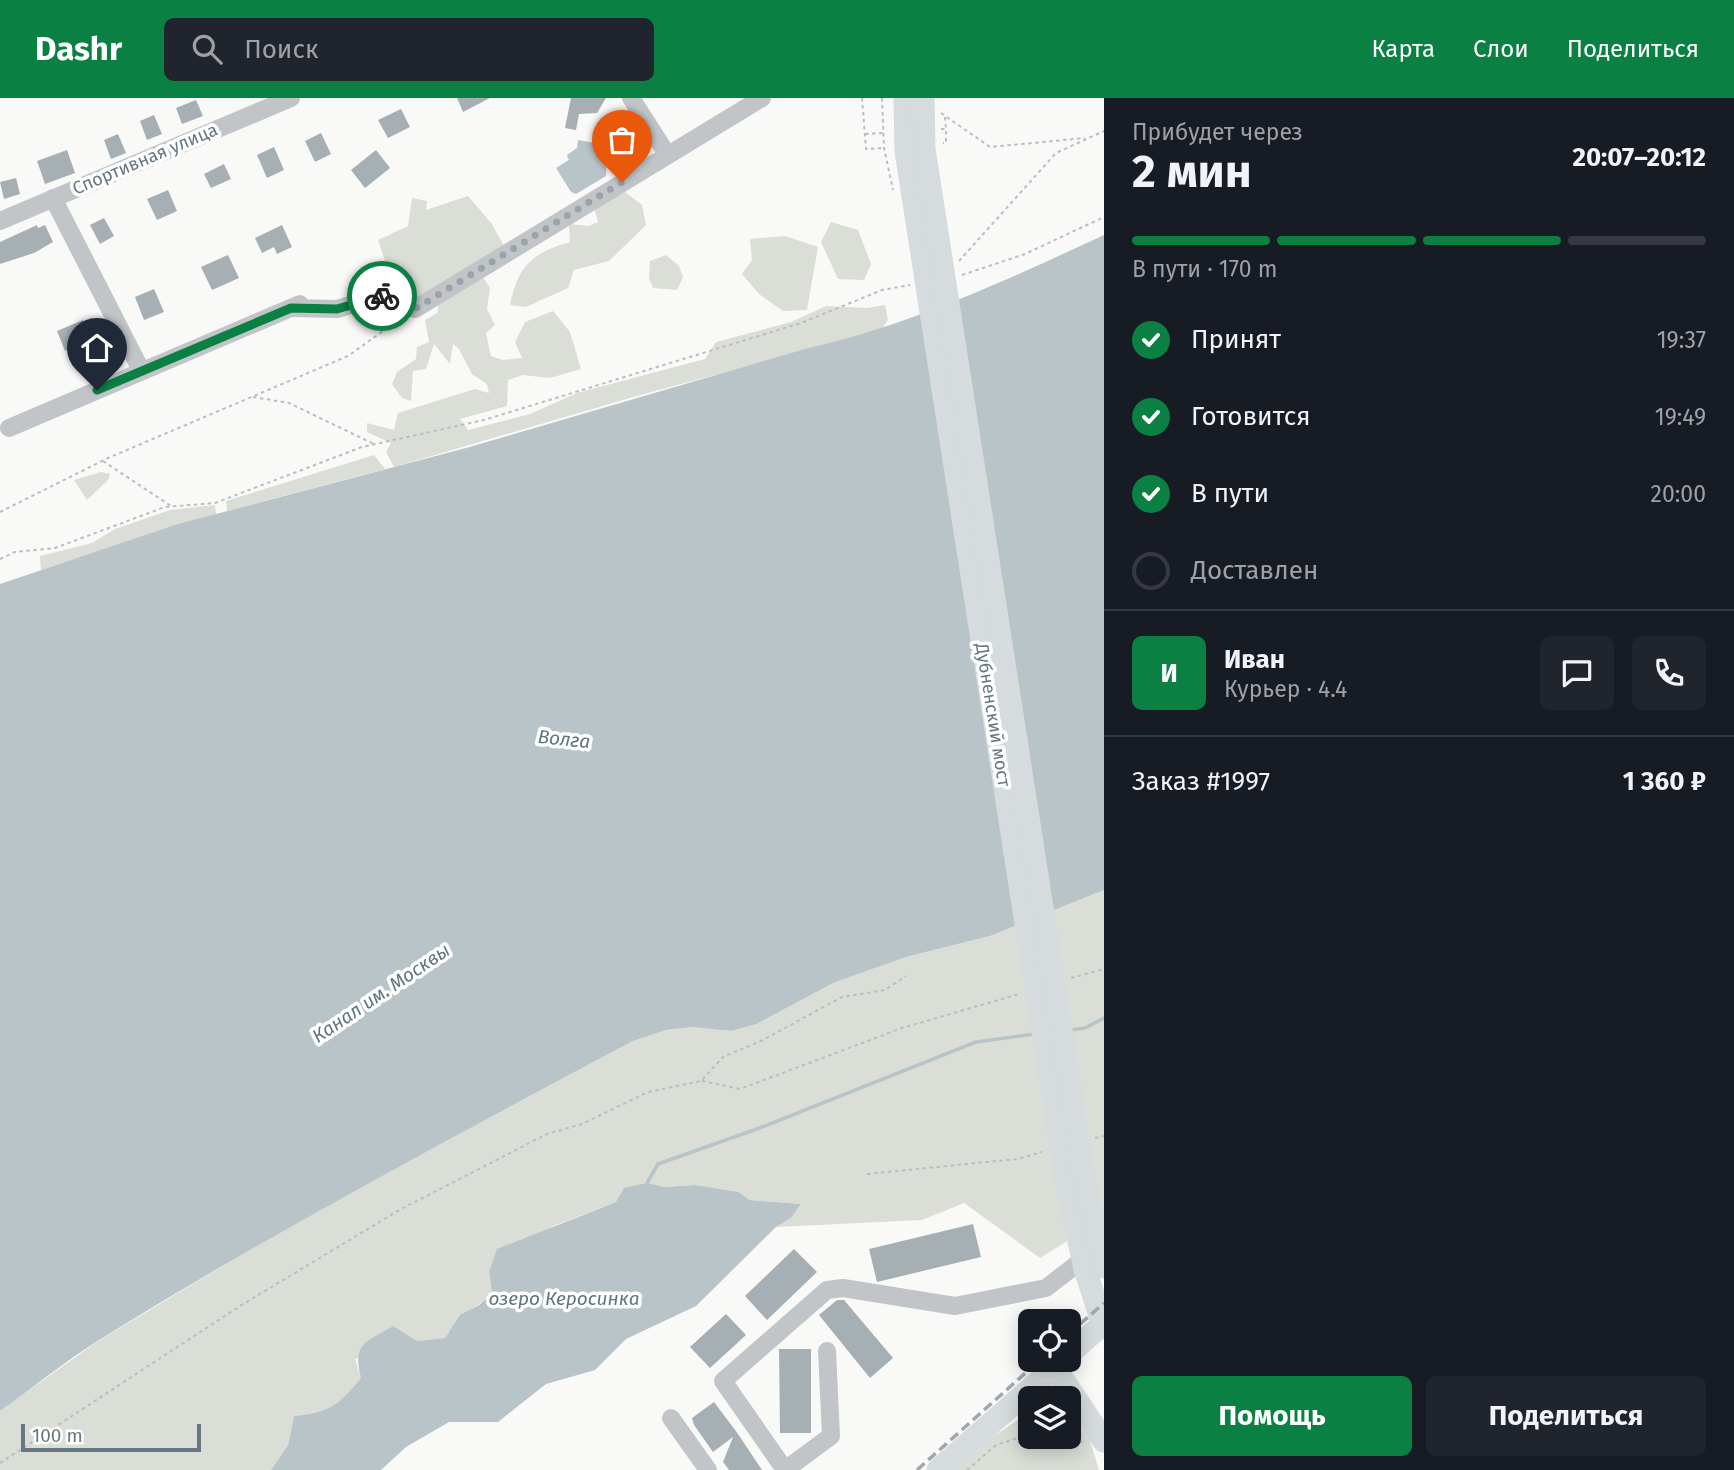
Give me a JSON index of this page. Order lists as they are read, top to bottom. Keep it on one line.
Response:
{"streets":{"main road":["Дубненский мост"],"street":["Спортивная улица"]},"water":["Волга","Канал им. Москвы","озеро Керосинка"],"scale_bar":"100 m","page":{"header":"Dashr","search":"Поиск","nav":["Карта","Слои","Поделиться"],"heading":["2 мин","Прибудет через","20:07–20:12"],"panel":["Иван","Курьер · 4.4","Заказ #1997","1 360 ₽"],"bar":"В пути · 170 m","list":[["Принят","19:37"],["Готовится","19:49"],["В пути","20:00"],"Доставлен"],"round":"И","buttons":["Помощь","Поделиться"],"scale":"100 m"}}
